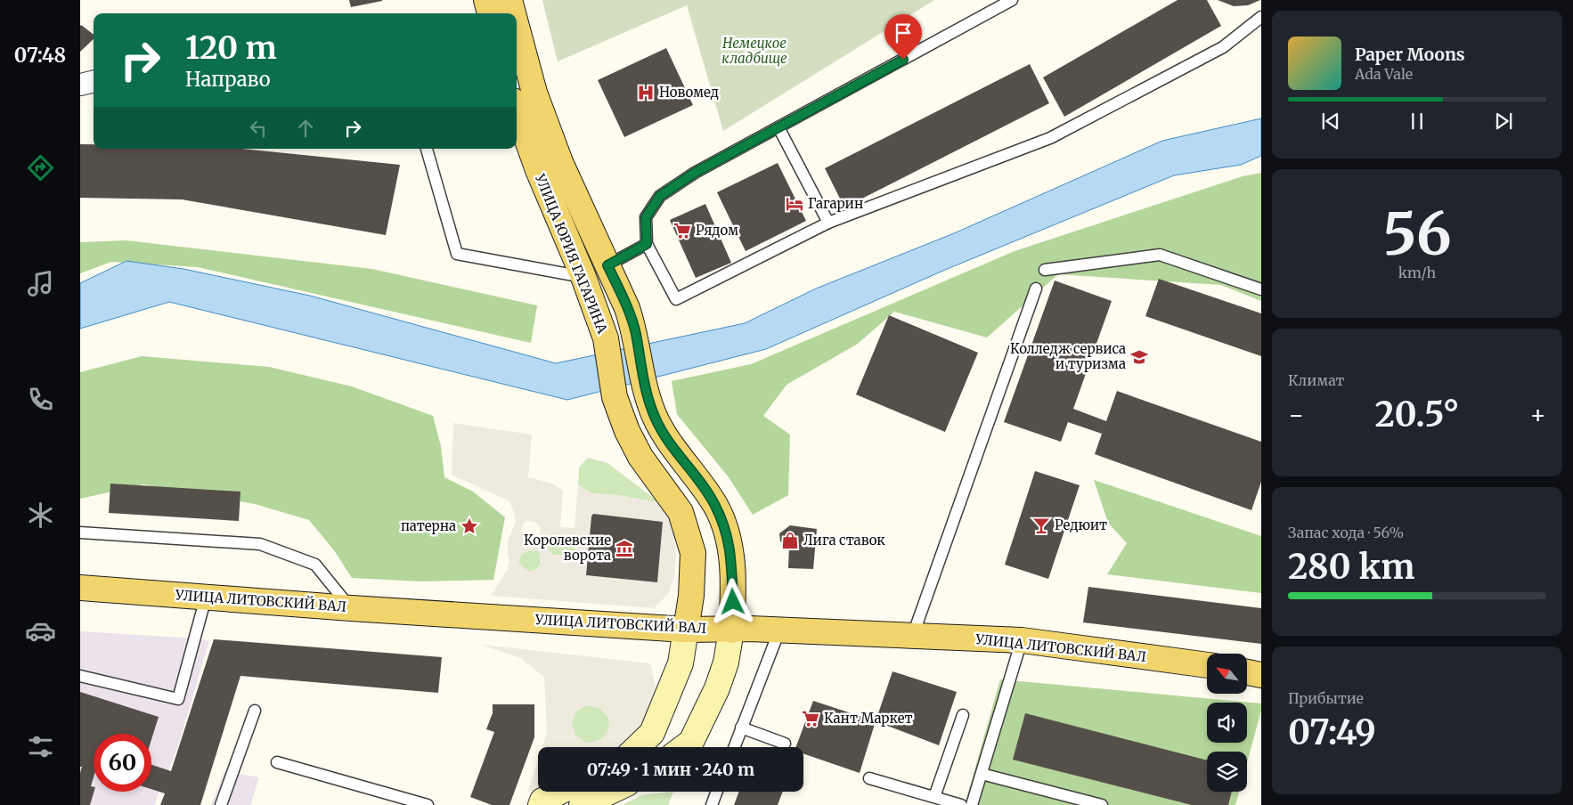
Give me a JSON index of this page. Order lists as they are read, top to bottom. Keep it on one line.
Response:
{"streets":{"main road":["УЛИЦА ЮРИЯ ГАГАРИНА","УЛИЦА ЛИТОВСКИЙ ВАЛ"]},"crossings":[["УЛИЦА ЮРИЯ ГАГАРИНА","УЛИЦА ЛИТОВСКИЙ ВАЛ"]],"parks":["Немецкое кладбище"],"places":{"hospital":["Новомед"],"hotel":["Гагарин"],"supermarket":["Рядом","Кант Маркет"],"school or university":["Колледж сервиса и туризма"],"bar":["Редюит"],"place":["патерна"],"shop":["Лига ставок"],"museum":["Королевские ворота"]},"north":"top left","page":{"tabs":"07:48","turn":["120 m","Направо"],"song":["Paper Moons","Ada Vale"],"tile":[["56","km/h"],"Климат",["Запас хода · 56%","280 km"],["Прибытие","07:49"]],"heat":["−","20.5°","+"],"limit":"60","trip":"07:49 · 1 мин · 240 m"}}
